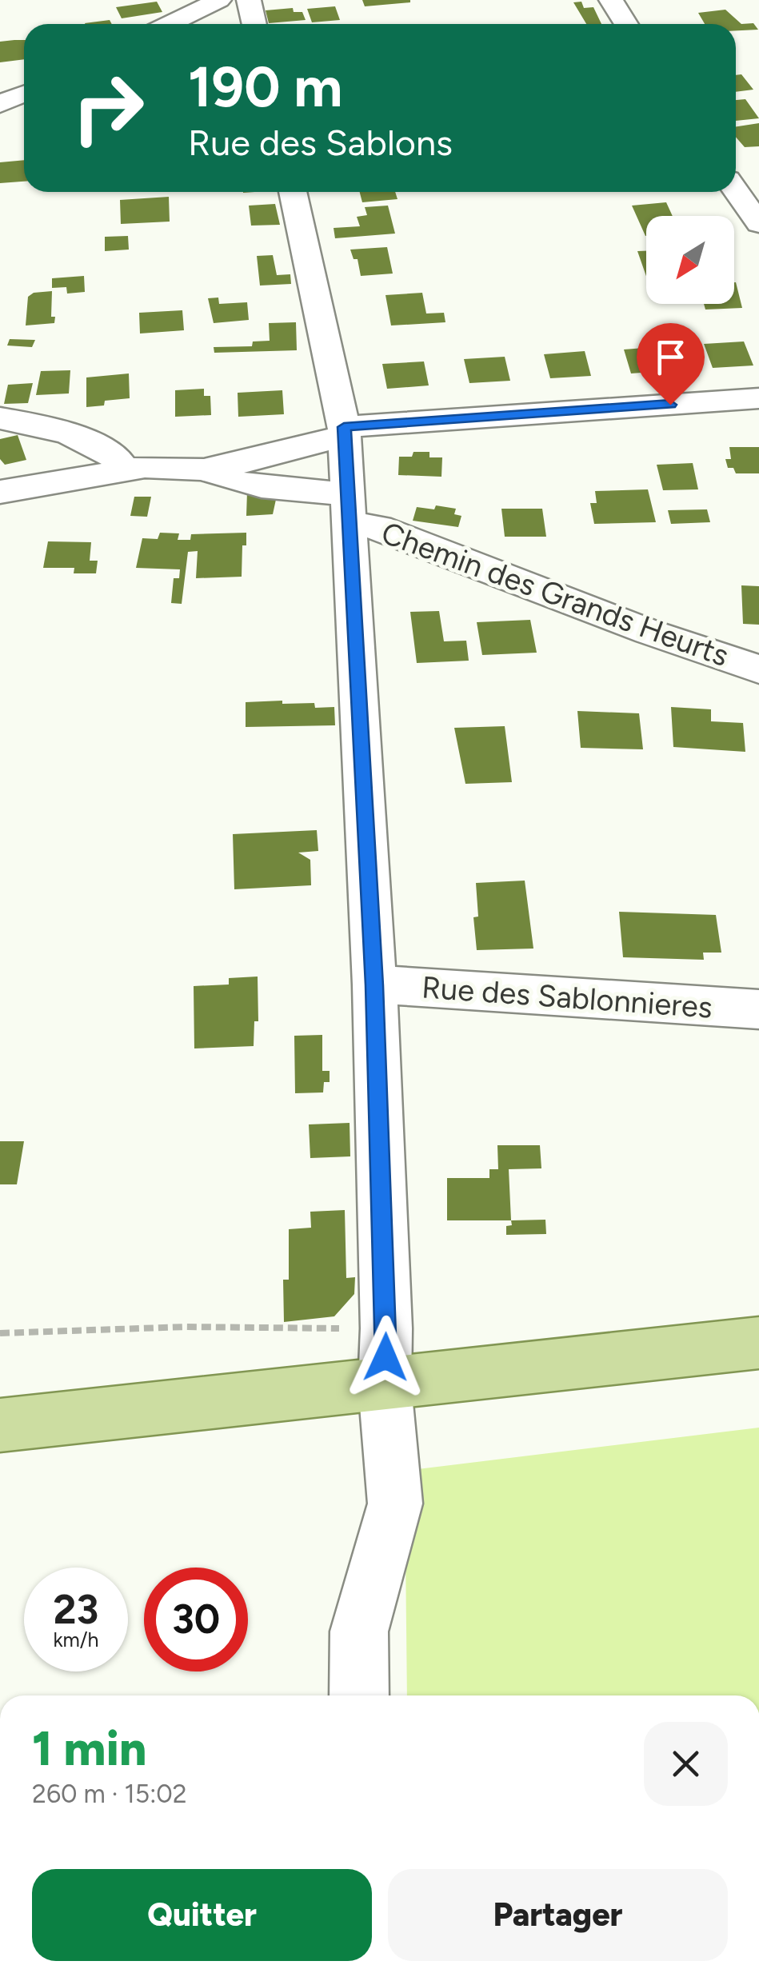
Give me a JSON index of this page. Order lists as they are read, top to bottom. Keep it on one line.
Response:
{"streets":{"street":["Chemin des Grands Heurts","Rue des Sablonnieres"]},"north":"bottom left","page":{"turn":["190 m","Rue des Sablons"],"speed":"23 km/h","limit":"30","heading":["1 min","260 m · 15:02"],"buttons":["Quitter","Partager"]}}
